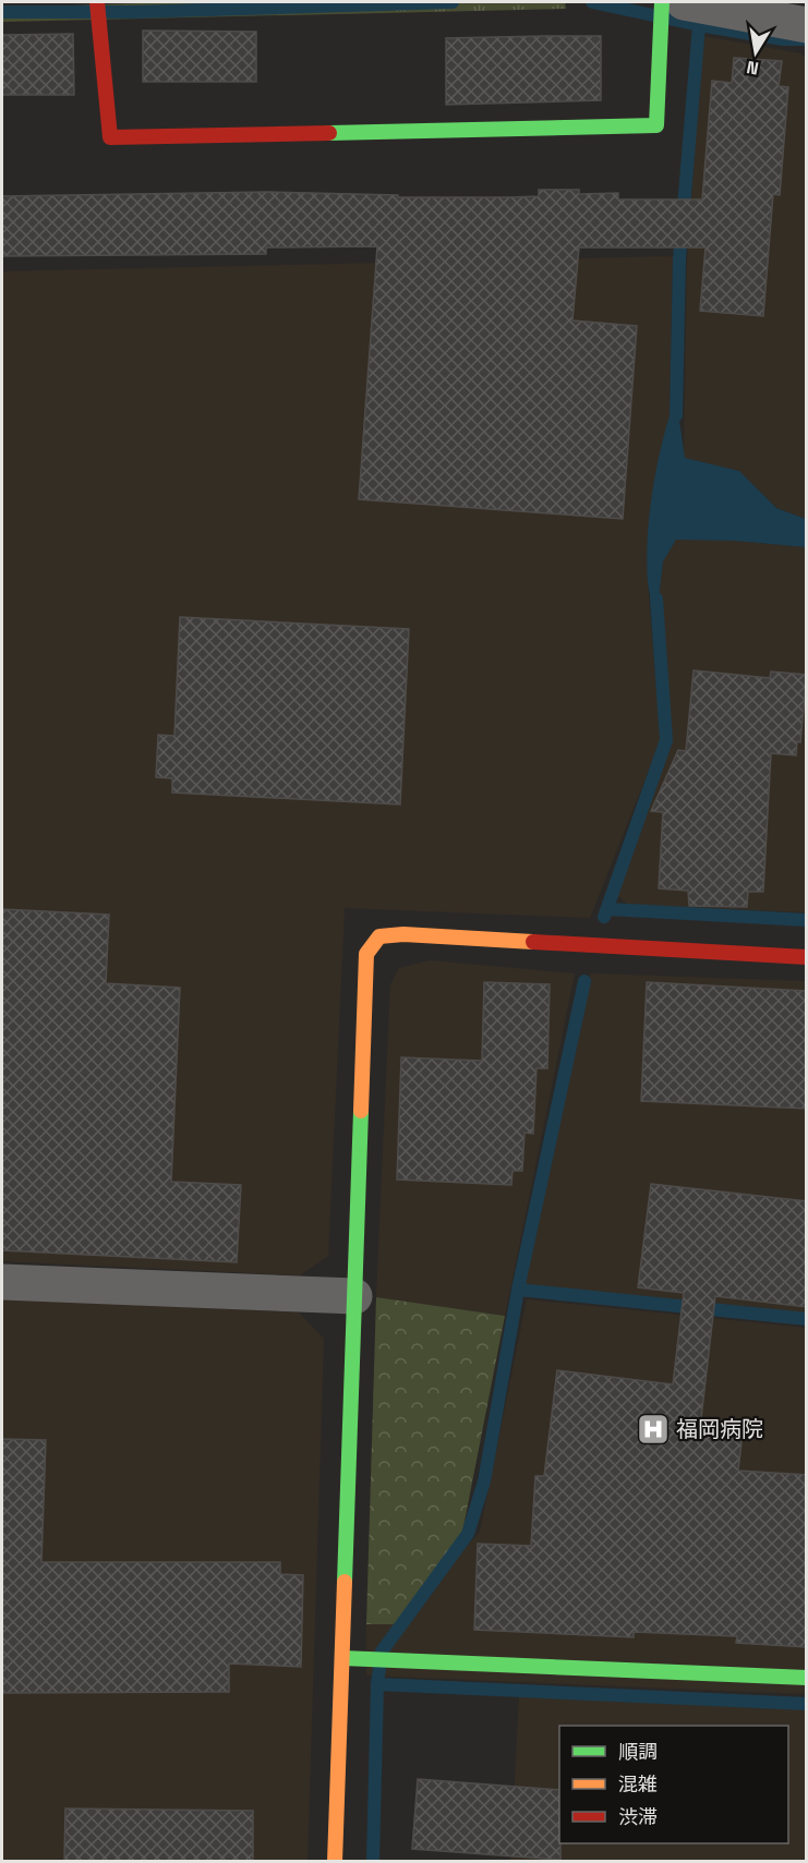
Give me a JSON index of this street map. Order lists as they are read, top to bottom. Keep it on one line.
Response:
{"places":{"hospital":["福岡病院"]},"legend":["順調","混雑","渋滞"],"north":"bottom"}
